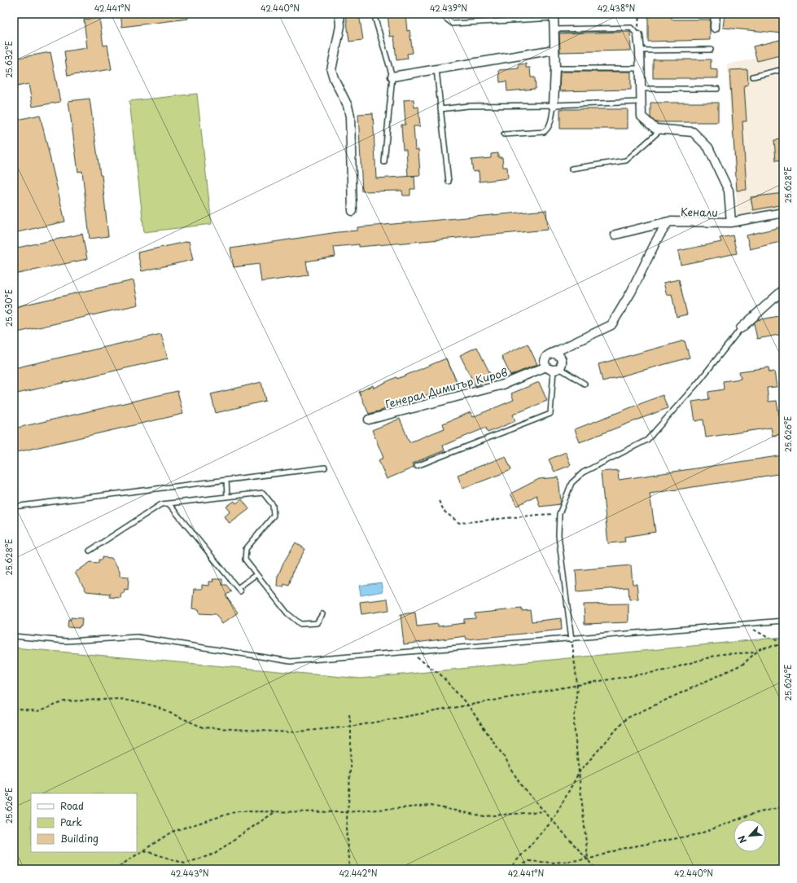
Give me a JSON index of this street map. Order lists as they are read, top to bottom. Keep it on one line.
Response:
{"streets":{"street":["Кенали","Генерал Димитър Киров"]},"legend":["Road","Park","Building"],"north":"bottom left","coordinates":["42.441°N","42.440°N","42.439°N","42.438°N","25.632°E","25.628°E","25.630°E","25.626°E","25.624°E","42.443°N","42.442°N"]}
